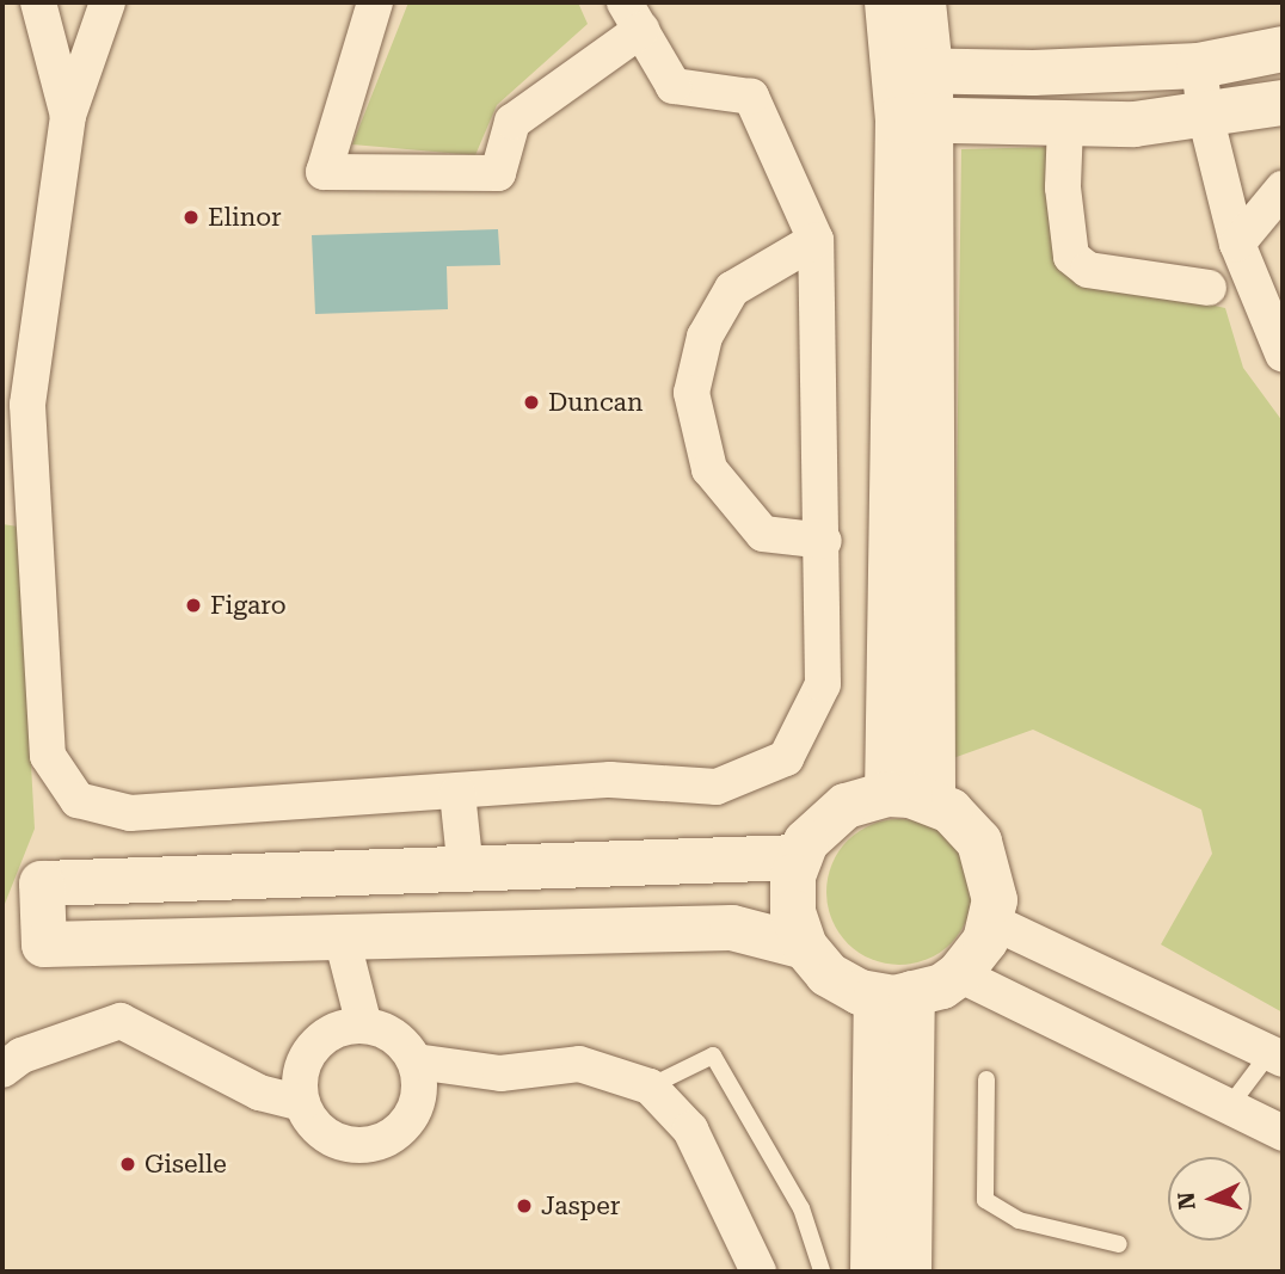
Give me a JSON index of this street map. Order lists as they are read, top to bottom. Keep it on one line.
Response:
{"places":["Elinor","Duncan","Figaro","Giselle","Jasper"],"north":"left"}
